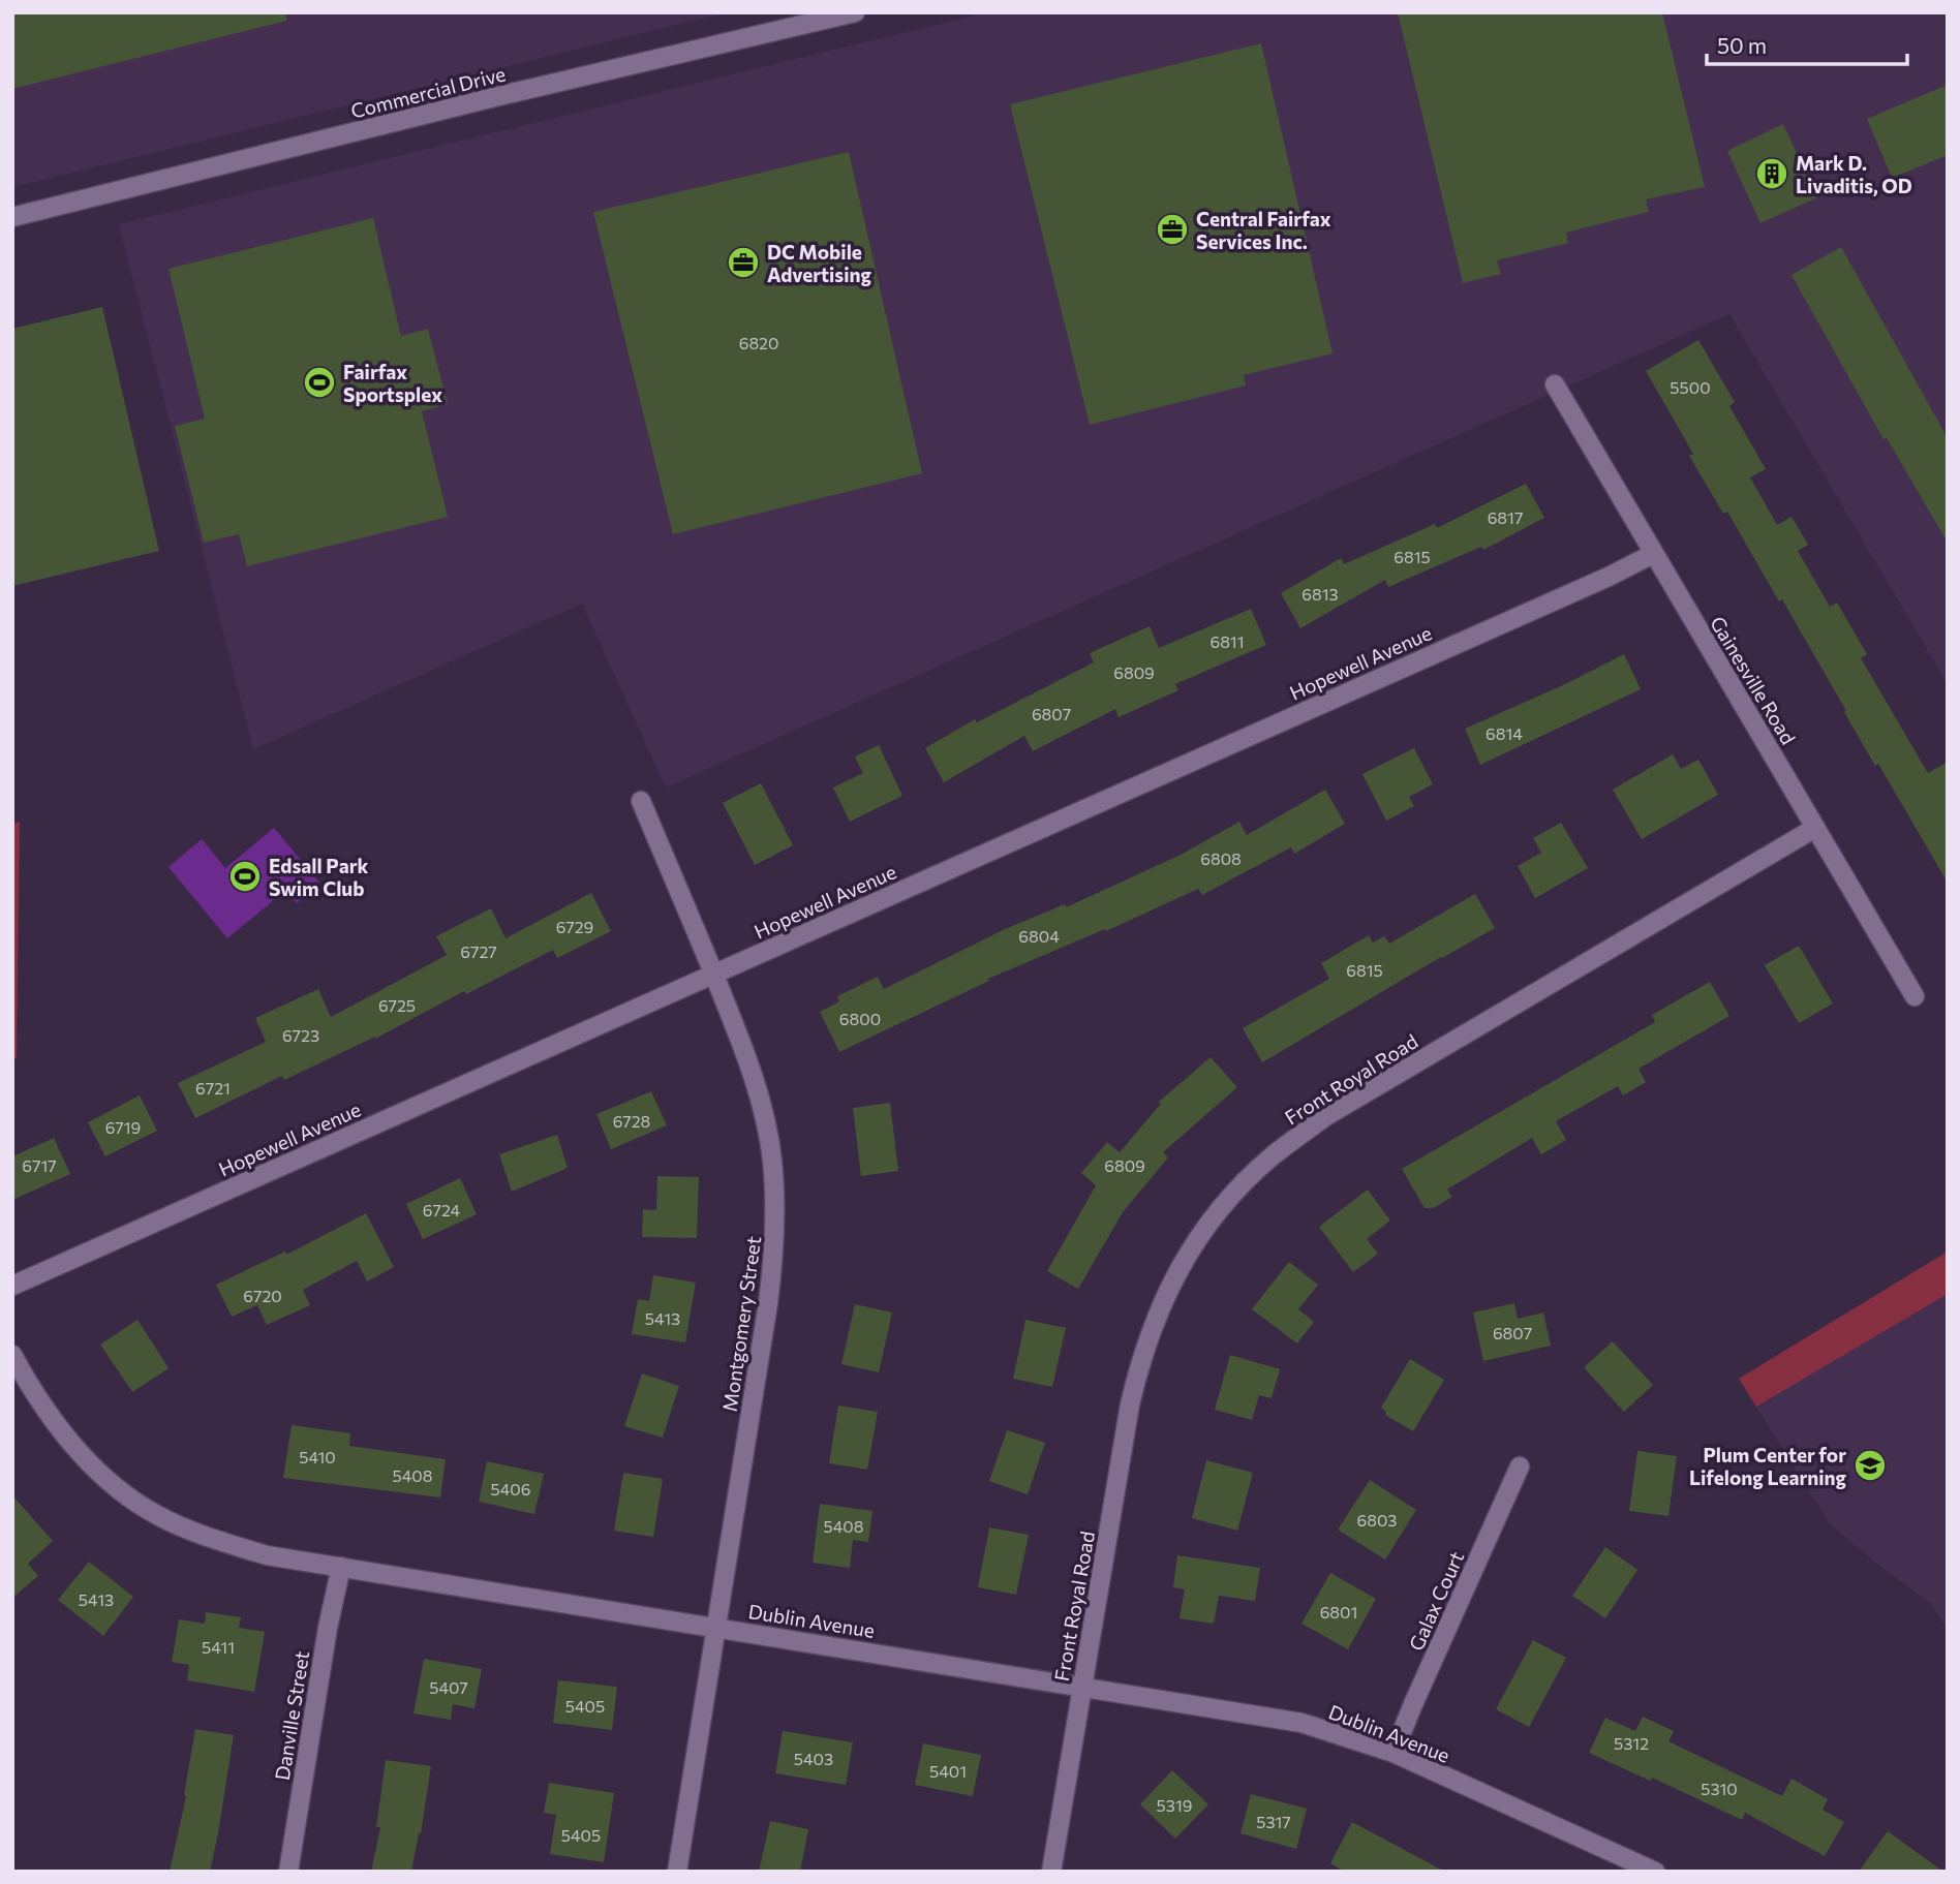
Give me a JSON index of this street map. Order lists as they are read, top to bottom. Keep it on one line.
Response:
{"streets":{"street":["Commercial Drive","Hopewell Avenue","Gainesville Road","Front Royal Road","Montgomery Street","Galax Court","Dublin Avenue","Danville Street"]},"crossings":[["Hopewell Avenue","Gainesville Road"],["Hopewell Avenue","Montgomery Street"],["Gainesville Road","Front Royal Road"],["Front Royal Road","Dublin Avenue"],["Montgomery Street","Dublin Avenue"],["Galax Court","Dublin Avenue"],["Dublin Avenue","Danville Street"]],"places":{"building":["Mark D. Livaditis, OD"],"office":["Central Fairfax Services Inc.","DC Mobile Advertising"],"sports":["Fairfax Sportsplex","Edsall Park Swim Club"],"school or university":["Plum Center for Lifelong Learning"]},"house_numbers":["6820","5500","6817","6815","6813","6811","6809","6807","6814","6808","6729","6804","6727","6815","6725","6800","6723","6721","6728","6719","6717","6809","6724","6720","5413","6807","5410","5408","5406","6803","5408","5413","6801","5411","5407","5405","5312","5403","5401","5310","5319","5317","5405"],"scale_bar":"50 m"}
